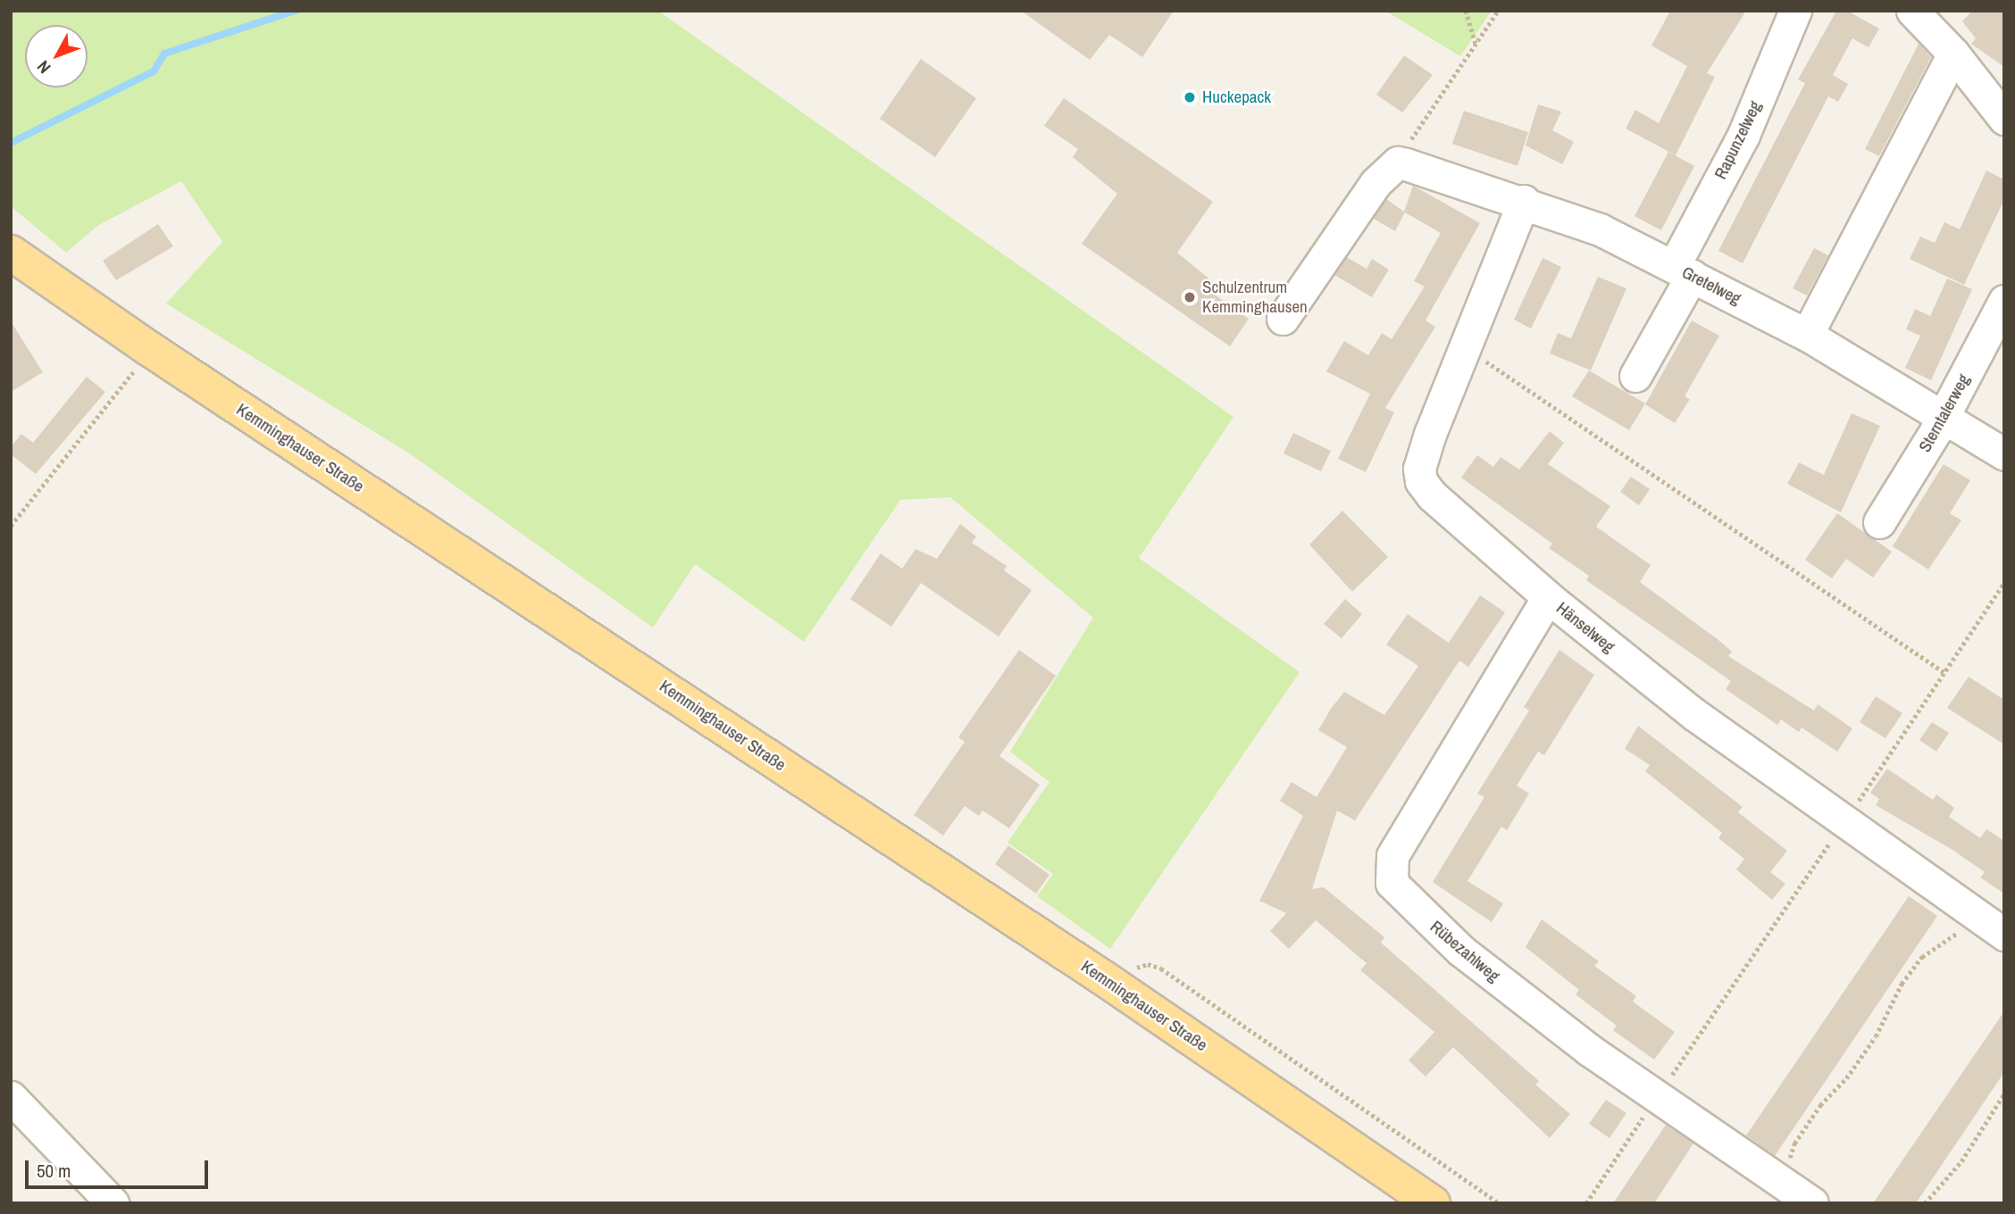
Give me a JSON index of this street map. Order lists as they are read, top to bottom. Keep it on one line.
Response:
{"streets":{"main road":["Kemminghauser Straße"],"street":["Rapunzelweg","Gretelweg","Sterntalerweg","Hänselweg","Rübezahlweg"]},"crossings":[["Rapunzelweg","Gretelweg"],["Gretelweg","Sterntalerweg"],["Gretelweg","Hänselweg"],["Hänselweg","Rübezahlweg"]],"places":["Huckepack","Schulzentrum Kemminghausen"],"scale_bar":"50 m","north":"bottom left"}
